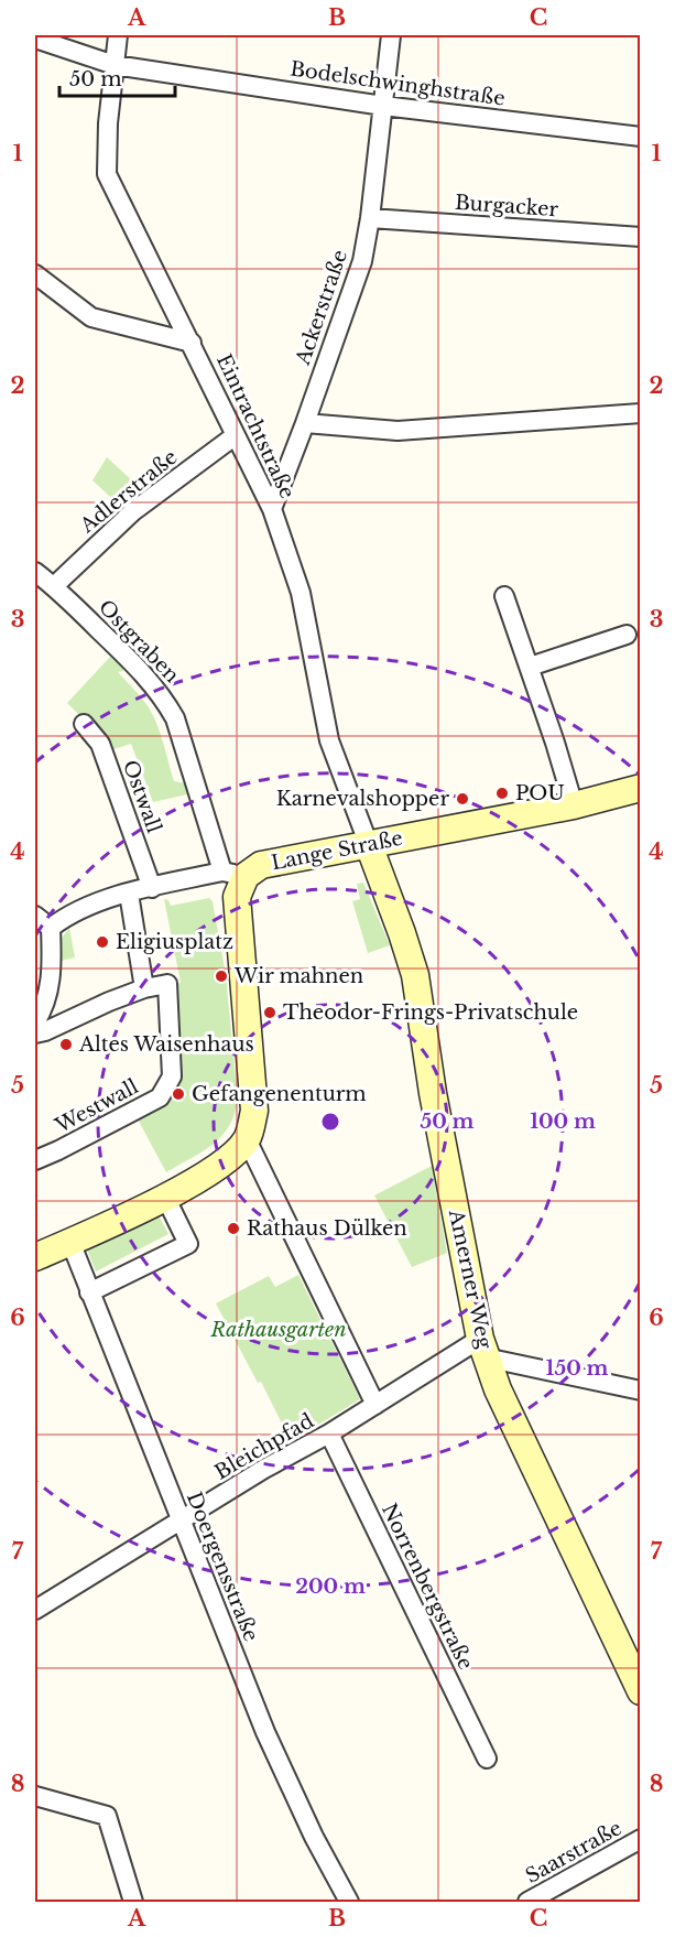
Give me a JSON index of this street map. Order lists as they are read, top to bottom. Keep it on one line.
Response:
{"streets":{"main road":["Lange Straße","Amerner Weg"],"street":["Bodelschwinghstraße","Burgacker","Ackerstraße","Eintrachtstraße","Adlerstraße","Ostgraben","Ostwall","Westwall","Bleichpfad","Doergensstraße","Norrenbergstraße","Saarstraße"]},"crossings":[["Bodelschwinghstraße","Ackerstraße"],["Bodelschwinghstraße","Eintrachtstraße"],["Burgacker","Ackerstraße"],["Ackerstraße","Eintrachtstraße"],["Eintrachtstraße","Adlerstraße"],["Eintrachtstraße","Lange Straße"],["Eintrachtstraße","Amerner Weg"],["Adlerstraße","Ostgraben"],["Ostgraben","Lange Straße"],["Ostwall","Lange Straße"],["Lange Straße","Amerner Weg"],["Amerner Weg","Bleichpfad"],["Bleichpfad","Doergensstraße"],["Bleichpfad","Norrenbergstraße"]],"parks":["Rathausgarten"],"places":["POU","Karnevalshopper","Eligiusplatz","Wir mahnen","Theodor-Frings-Privatschule","Altes Waisenhaus","Gefangenenturm","Rathaus Dülken"],"scale_bar":"50 m","grid":{"columns":["A","B","C"],"rows":["1","2","3","4","5","6","7","8"]},"rings":["50 m","100 m","150 m","200 m"]}
